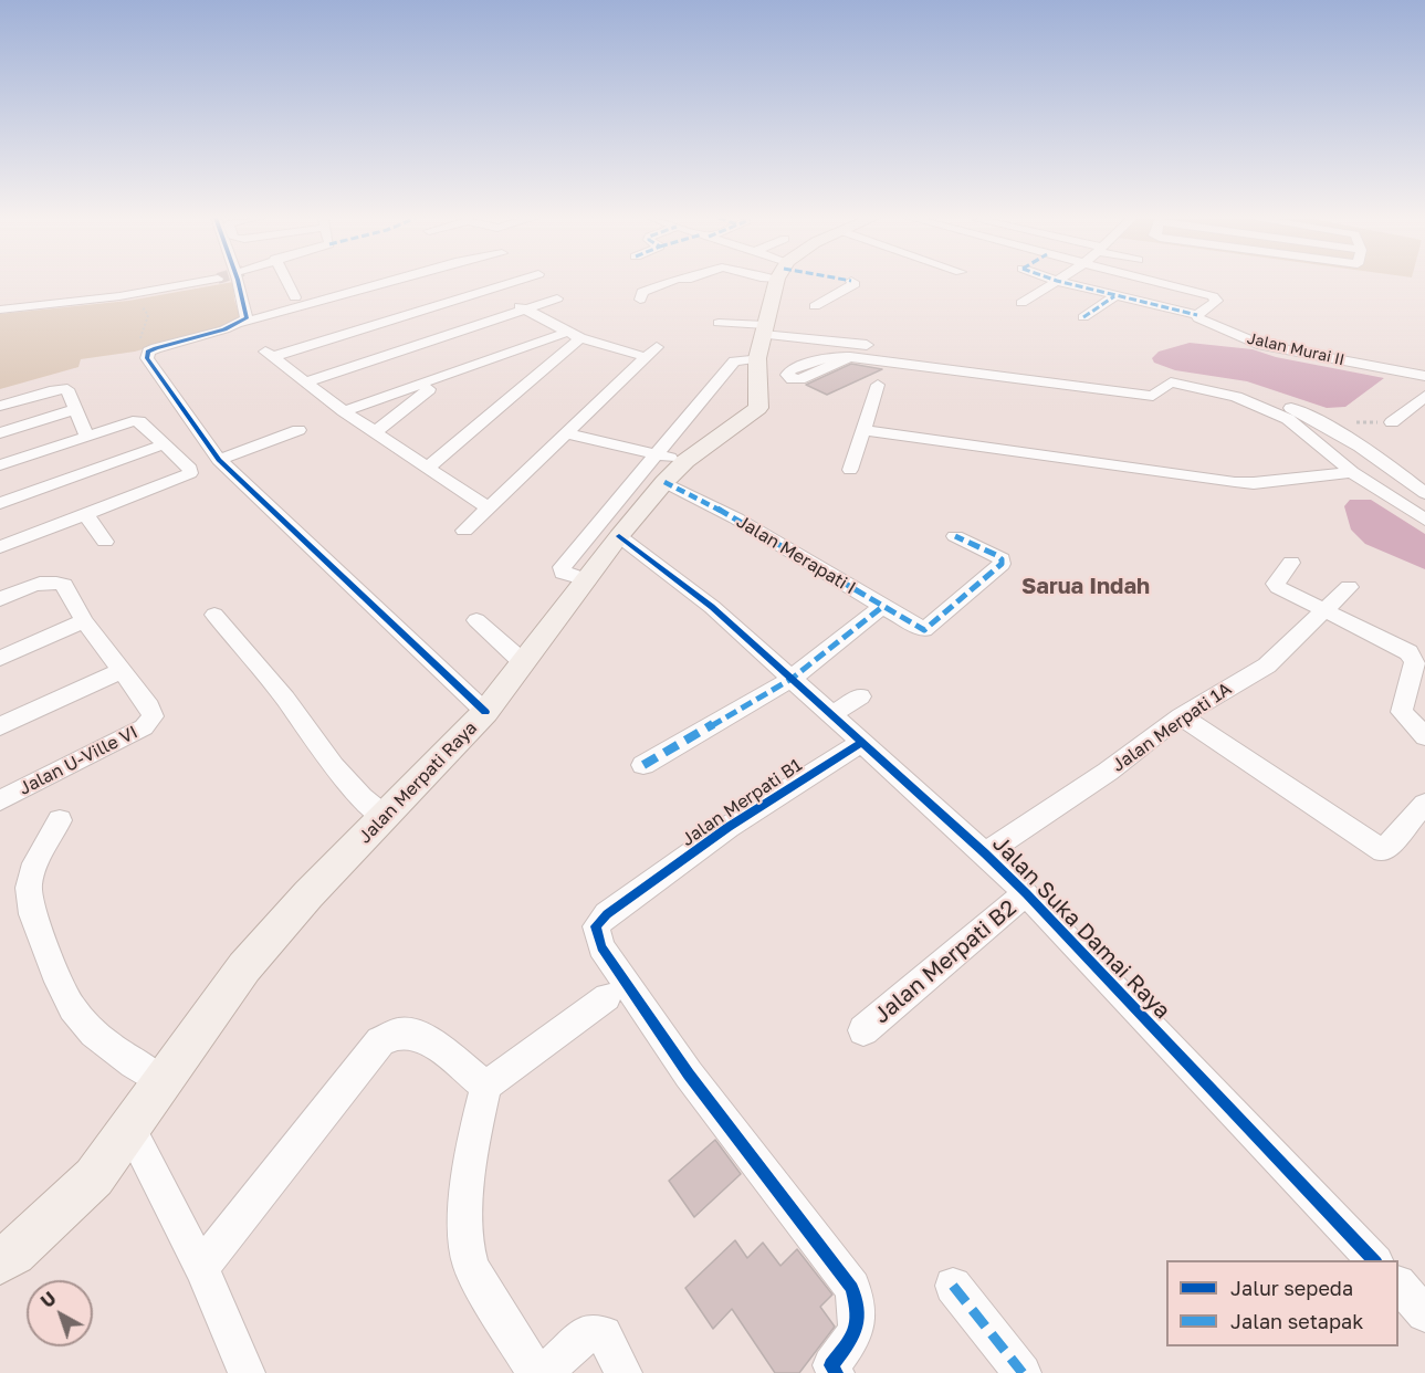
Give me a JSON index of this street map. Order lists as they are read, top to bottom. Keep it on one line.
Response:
{"streets":{"main road":["Jalan Merpati Raya"],"street":["Jalan Murai II","Jalan Merapati I","Jalan Merpati 1A","Jalan U-Ville VI","Jalan Merpati B1","Jalan Suka Damai Raya","Jalan Merpati B2"]},"crossings":[["Jalan Merapati I","Jalan Merpati Raya"],["Jalan Merpati 1A","Jalan Suka Damai Raya"],["Jalan Merpati Raya","Jalan Suka Damai Raya"],["Jalan Merpati B1","Jalan Suka Damai Raya"],["Jalan Suka Damai Raya","Jalan Merpati B2"]],"districts":["Sarua Indah"],"legend":["Jalur sepeda","Jalan setapak"],"north":"top left"}
